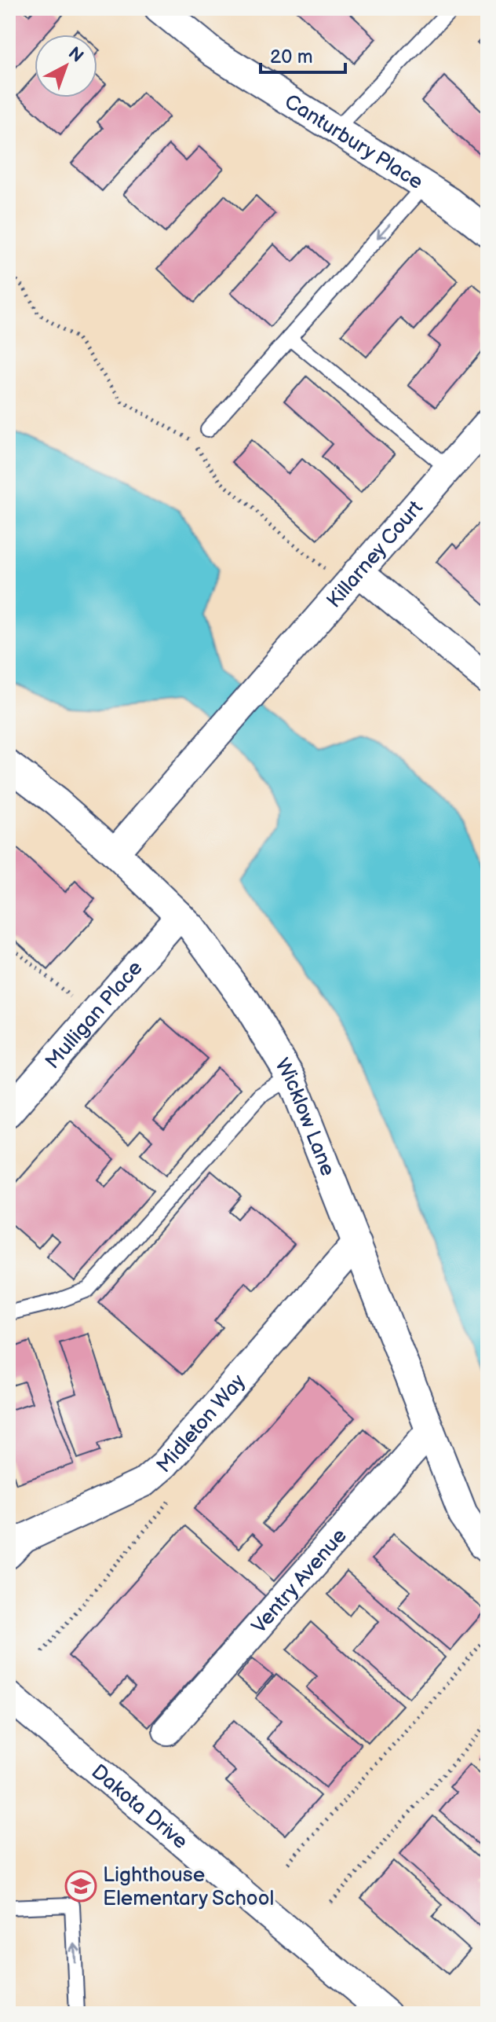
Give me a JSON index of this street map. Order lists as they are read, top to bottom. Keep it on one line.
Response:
{"streets":{"street":["Canturbury Place","Killarney Court","Mulligan Place","Wicklow Lane","Midleton Way","Ventry Avenue","Dakota Drive"]},"crossings":[["Killarney Court","Wicklow Lane"],["Mulligan Place","Wicklow Lane"],["Wicklow Lane","Midleton Way"],["Wicklow Lane","Ventry Avenue"]],"places":{"school or university":["Lighthouse Elementary School"]},"scale_bar":"20 m","north":"top right"}
